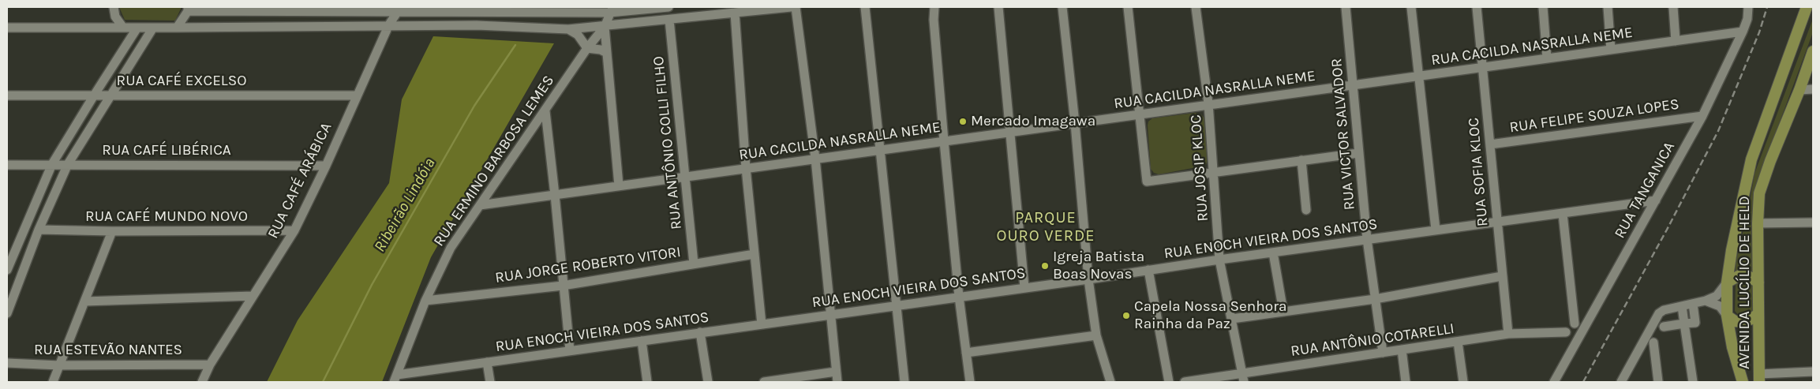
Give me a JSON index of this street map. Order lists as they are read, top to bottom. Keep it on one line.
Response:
{"streets":{"main road":["AVENIDA LUCÍLIO DE HELD"],"street":["RUA CACILDA NASRALLA NEME","RUA CAFÉ EXCELSO","RUA FELIPE SOUZA LOPES","RUA VICTOR SALVADOR","RUA ANTÔNIO COLLI FILHO","RUA CAFÉ LIBÉRICA","RUA ERMINO BARBOSA LEMES","RUA JOSIP KLOC","RUA SOFIA KLOC","RUA CAFÉ ARÁBICA","RUA TANGANICA","RUA CAFÉ MUNDO NOVO","RUA ENOCH VIEIRA DOS SANTOS","RUA JORGE ROBERTO VITORI","RUA ANTÔNIO COTARELLI","RUA ESTEVÃO NANTES"]},"crossings":[["RUA CACILDA NASRALLA NEME","RUA VICTOR SALVADOR"],["RUA CACILDA NASRALLA NEME","RUA ANTÔNIO COLLI FILHO"],["RUA CACILDA NASRALLA NEME","RUA ERMINO BARBOSA LEMES"],["RUA CACILDA NASRALLA NEME","RUA JOSIP KLOC"],["RUA CACILDA NASRALLA NEME","RUA SOFIA KLOC"],["RUA CACILDA NASRALLA NEME","RUA TANGANICA"],["RUA CAFÉ EXCELSO","RUA CAFÉ ARÁBICA"],["RUA FELIPE SOUZA LOPES","RUA SOFIA KLOC"],["RUA FELIPE SOUZA LOPES","RUA TANGANICA"],["RUA VICTOR SALVADOR","RUA ENOCH VIEIRA DOS SANTOS"],["RUA VICTOR SALVADOR","RUA ANTÔNIO COTARELLI"],["RUA ANTÔNIO COLLI FILHO","RUA JORGE ROBERTO VITORI"],["RUA CAFÉ LIBÉRICA","RUA CAFÉ ARÁBICA"],["RUA ERMINO BARBOSA LEMES","RUA ENOCH VIEIRA DOS SANTOS"],["RUA ERMINO BARBOSA LEMES","RUA JORGE ROBERTO VITORI"],["RUA JOSIP KLOC","RUA ENOCH VIEIRA DOS SANTOS"],["RUA JOSIP KLOC","RUA ANTÔNIO COTARELLI"],["RUA SOFIA KLOC","RUA ENOCH VIEIRA DOS SANTOS"],["RUA SOFIA KLOC","RUA ANTÔNIO COTARELLI"],["RUA CAFÉ ARÁBICA","RUA CAFÉ MUNDO NOVO"],["RUA CAFÉ ARÁBICA","RUA ESTEVÃO NANTES"],["RUA TANGANICA","RUA ENOCH VIEIRA DOS SANTOS"]],"districts":["PARQUE OURO VERDE"],"water":["Ribeirão Lindóia"],"places":["Mercado Imagawa","Igreja Batista Boas Novas","Capela Nossa Senhora Rainha da Paz"]}
